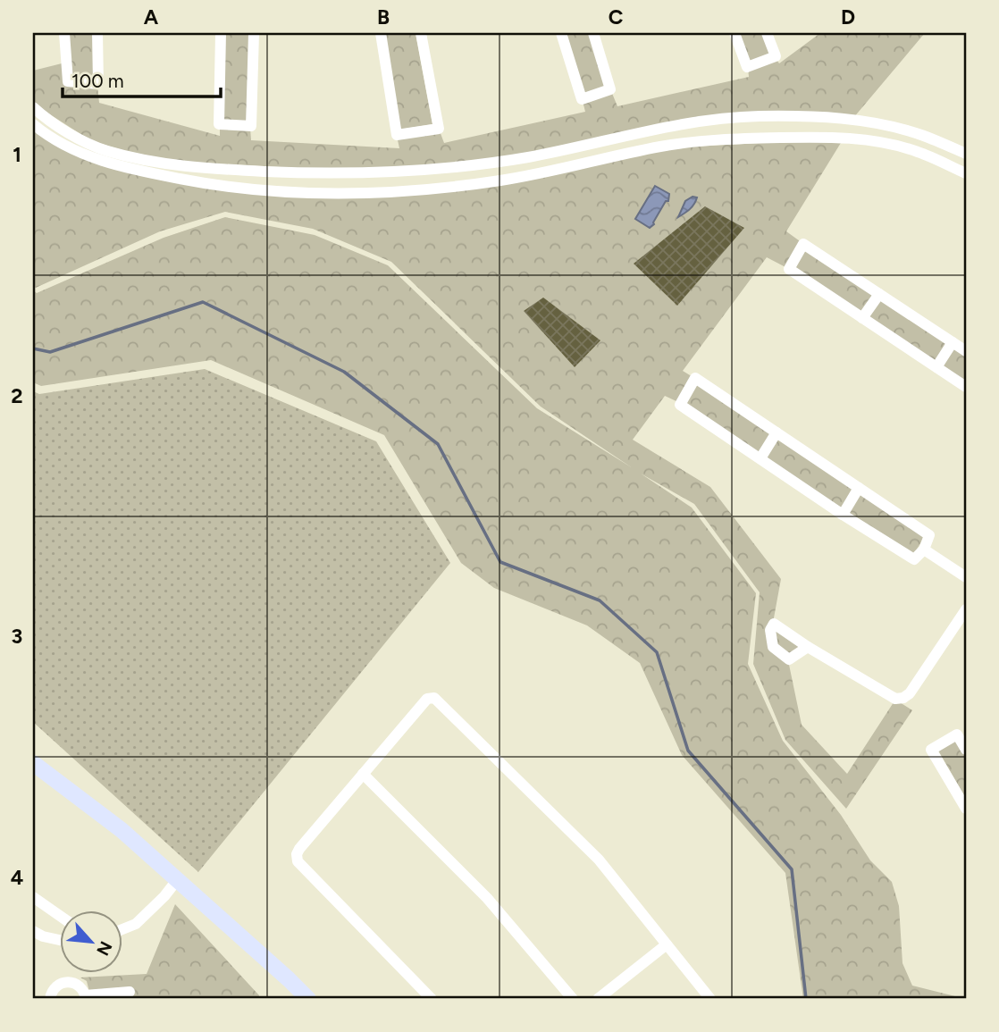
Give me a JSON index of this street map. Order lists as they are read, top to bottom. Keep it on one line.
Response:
{"scale_bar":"100 m","north":"bottom right","grid":{"columns":["A","B","C","D"],"rows":["1","2","3","4"]}}
